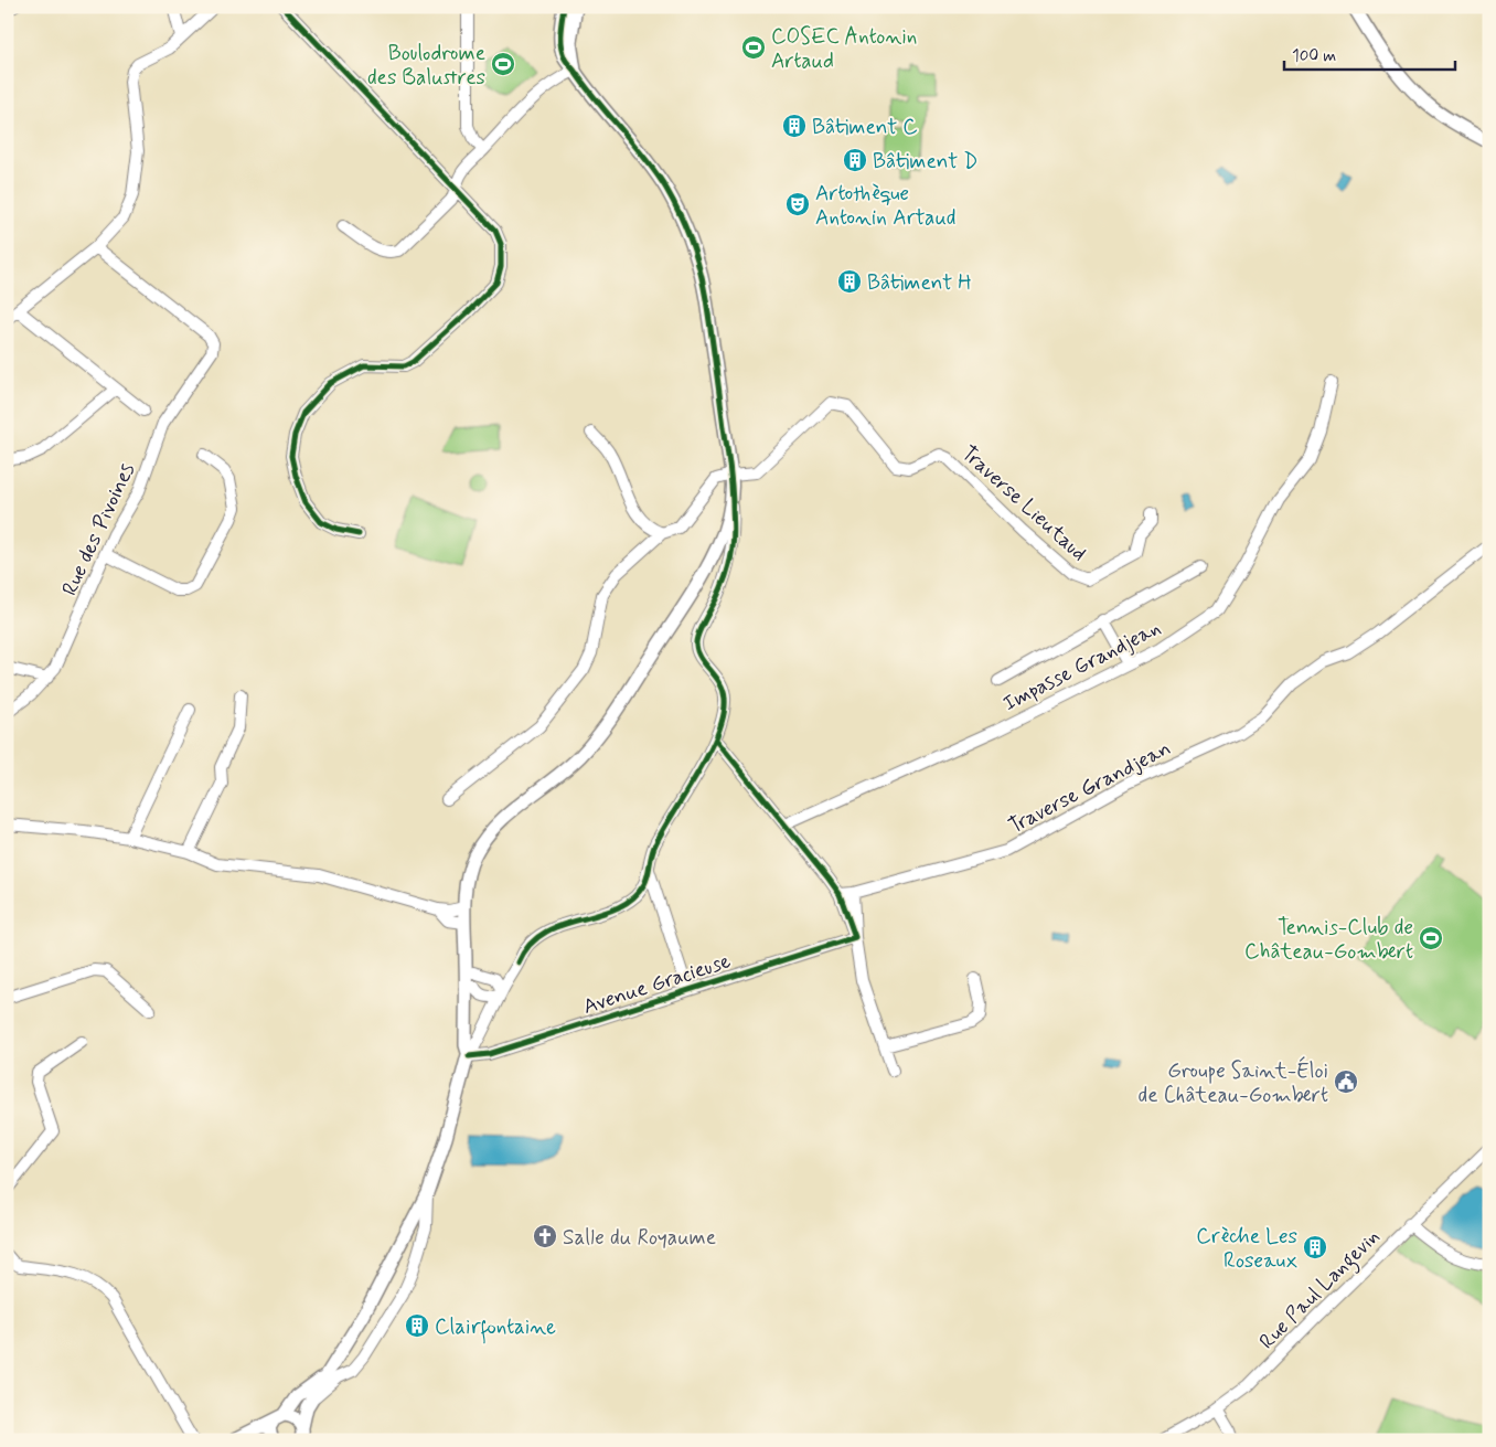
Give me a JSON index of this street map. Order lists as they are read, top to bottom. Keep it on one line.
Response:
{"streets":{"street":["Traverse Lieutaud","Rue des Pivoines","Impasse Grandjean","Traverse Grandjean","Avenue Gracieuse","Rue Paul Langevin"]},"places":{"sports":["COSEC Antonin Artaud","Boulodrome des Balustres","Tennis-Club de Château-Gombert"],"building":["Bâtiment C","Bâtiment D","Bâtiment H","Crèche Les Roseaux","Clairfontaine"],"theatre":["Artothèque Antonin Artaud"],"public building":["Groupe Saint-Éloi de Château-Gombert"],"church":["Salle du Royaume"]},"scale_bar":"100 m"}
